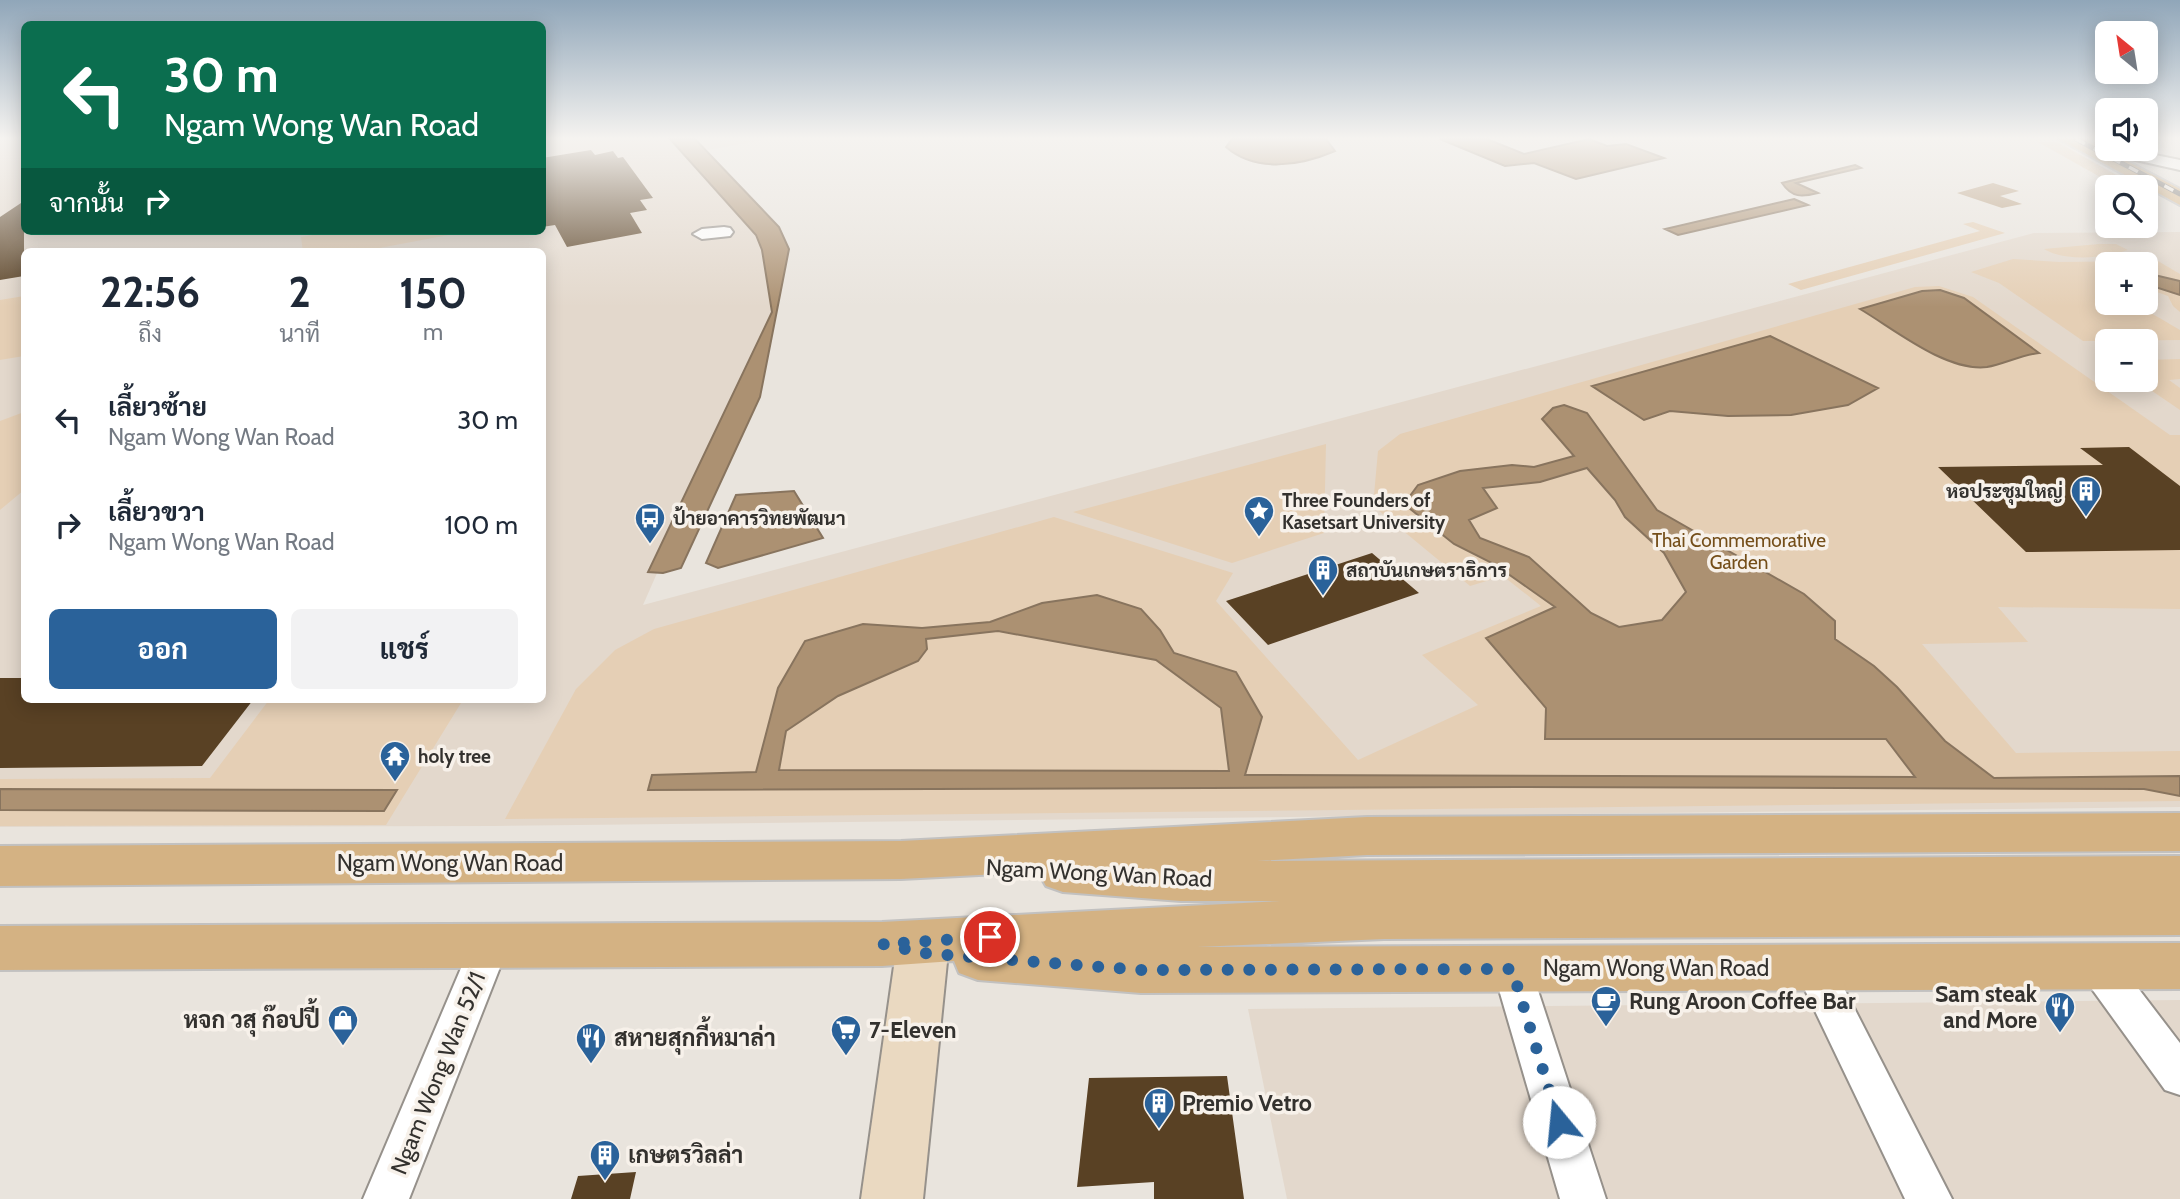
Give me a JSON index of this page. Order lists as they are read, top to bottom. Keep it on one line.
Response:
{"streets":{"main road":["Ngam Wong Wan Road"],"street":["Ngam Wong Wan 52/1"]},"crossings":[["Ngam Wong Wan Road","Ngam Wong Wan 52/1"]],"parks":["Thai Commemorative Garden"],"places":{"building":["หอประชุมใหญ่","สถาบันเกษตราธิการ","Premio Vetro","เกษตรวิลล่า"],"place":["Three Founders of Kasetsart University"],"bus stop":["ป้ายอาคารวิทยพัฒนา"],"temple":["holy tree"],"cafe":["Rung Aroon Coffee Bar"],"restaurant":["Sam steak and More","สหายสุกกี้หมาล่า"],"shop":["หจก วสุ ก๊อปปี้"],"supermarket":["7-Eleven"]},"north":"top left","page":{"map_buttons":["+","−"],"turn":["30 m","Ngam Wong Wan Road"],"then":"จากนั้น","eta":["22:56","ถึง","2","นาที","150","m"],"list":[{"name":"เลี้ยวซ้าย","note":"Ngam Wong Wan Road","value":"30 m"},{"name":"เลี้ยวขวา","note":"Ngam Wong Wan Road","value":"100 m"}],"buttons":["ออก","แชร์"]}}
